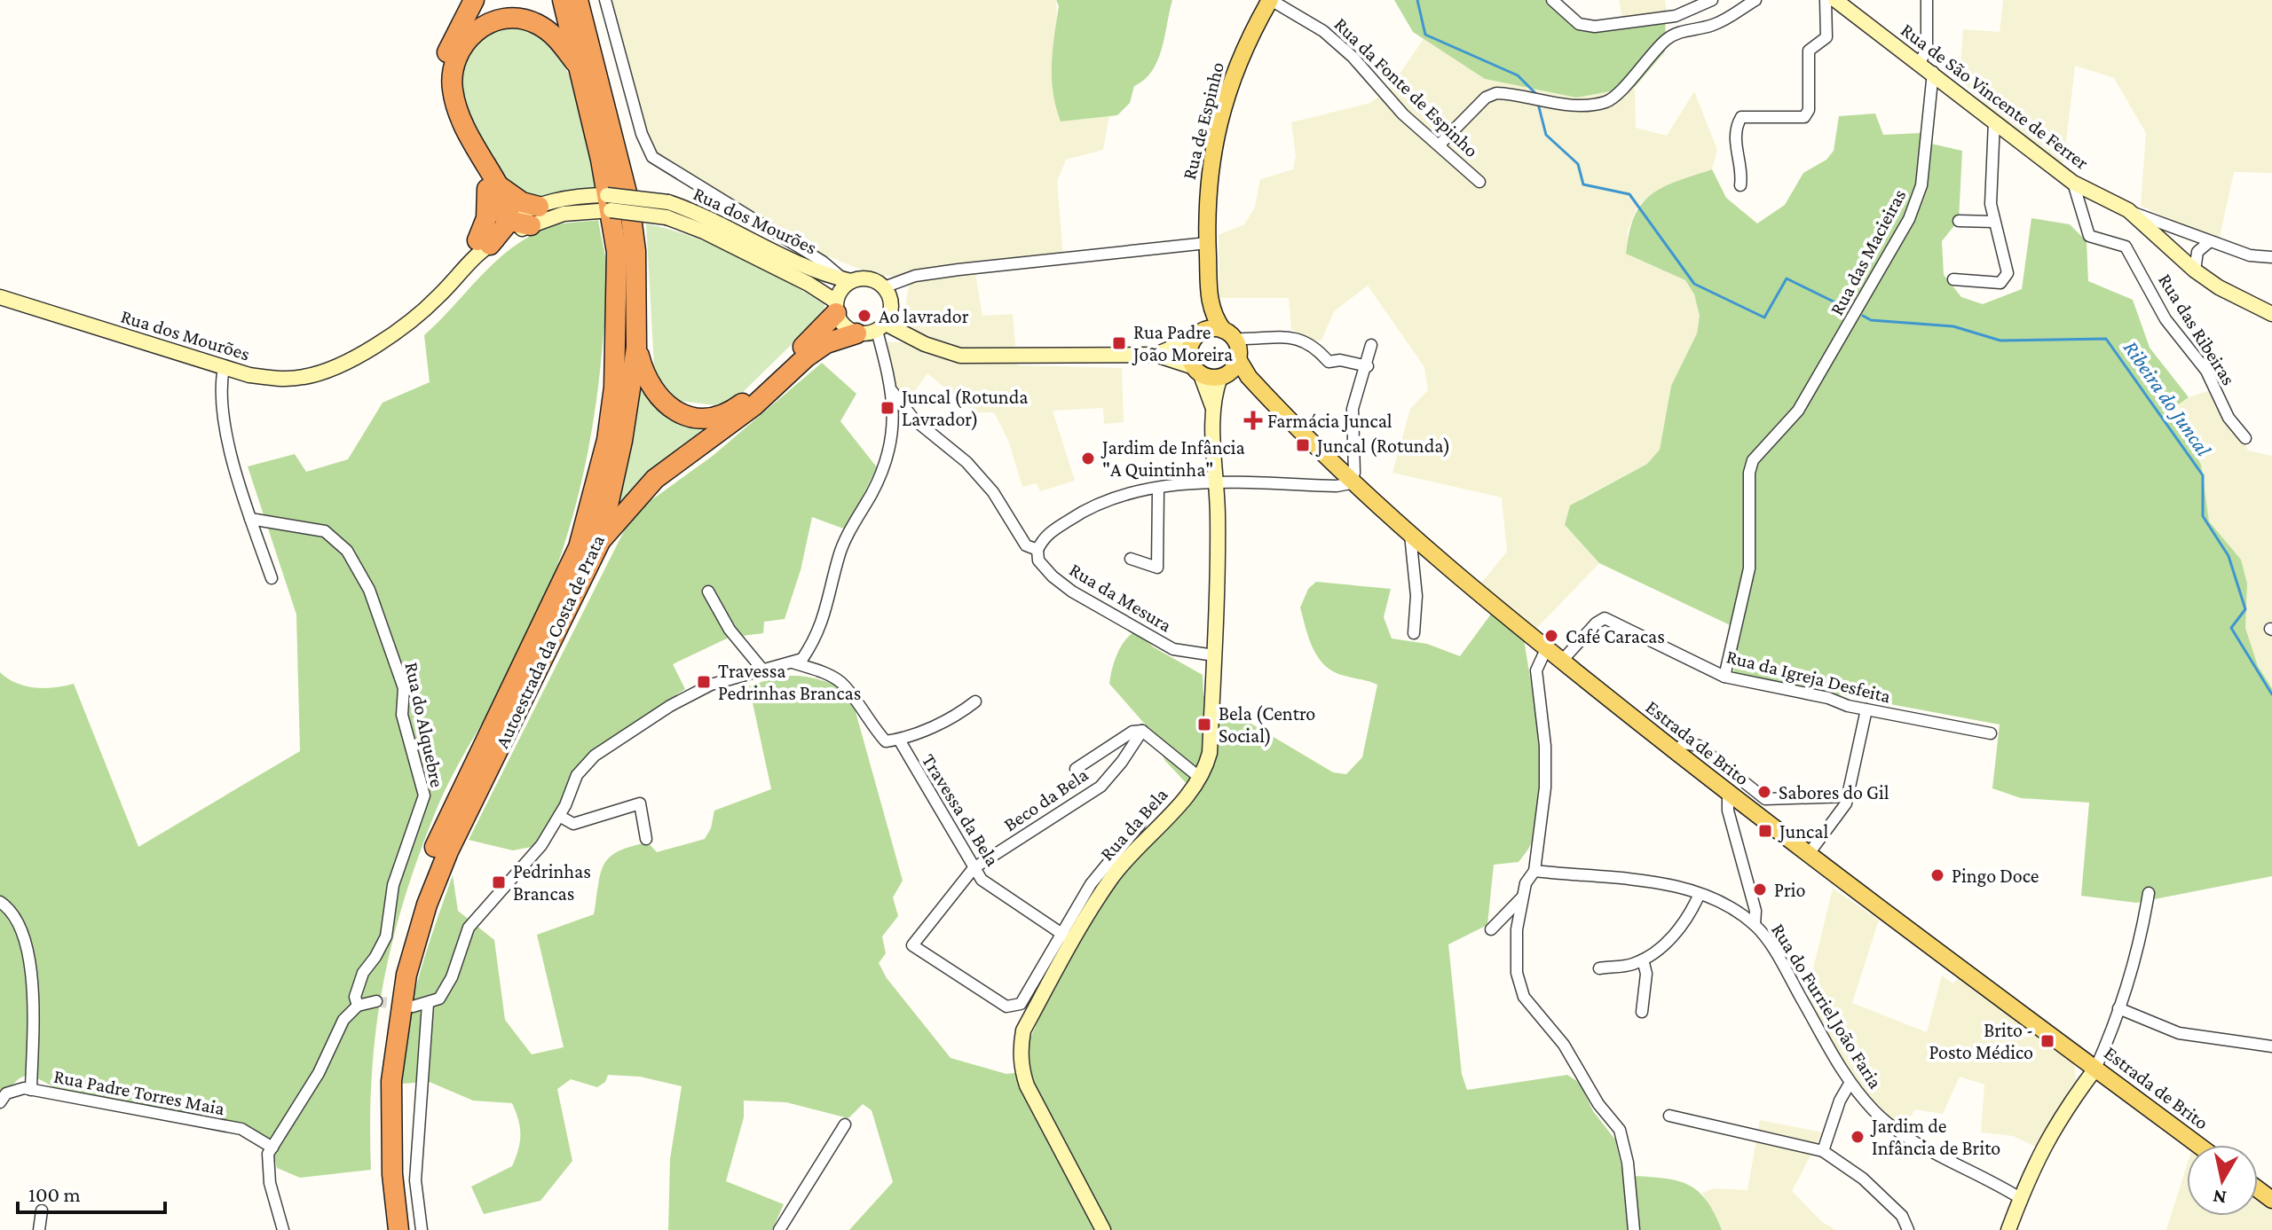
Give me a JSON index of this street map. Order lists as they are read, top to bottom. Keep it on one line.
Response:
{"streets":{"highway":["Autoestrada da Costa de Prata"],"main road":["Rua de Espinho","Estrada de Brito"],"street":["Rua da Fonte de Espinho","Rua de São Vincente de Ferrer","Rua dos Mourões","Rua das Macieiras","Rua das Ribeiras","Rua da Mesura","Rua da Igreja Desfeita","Rua do Alquebre","Beco da Bela","Travessa da Bela","Rua da Bela","Rua do Furriel João Faria","Rua Padre Torres Maia"]},"crossings":[["Rua da Fonte de Espinho","Rua de Espinho"],["Rua de São Vincente de Ferrer","Rua das Macieiras"],["Rua de São Vincente de Ferrer","Rua das Ribeiras"],["Rua de Espinho","Estrada de Brito"],["Rua de Espinho","Rua da Bela"],["Rua das Macieiras","Rua da Igreja Desfeita"],["Rua da Mesura","Rua da Bela"],["Rua da Igreja Desfeita","Estrada de Brito"],["Estrada de Brito","Rua da Bela"],["Estrada de Brito","Rua do Furriel João Faria"],["Beco da Bela","Travessa da Bela"],["Beco da Bela","Rua da Bela"],["Travessa da Bela","Rua da Bela"]],"water":["Ribeira do Juncal"],"places":{"other":["Ao lavrador","Jardim de Infância \"A Quintinha\"","Café Caracas","Sabores do Gil","Pingo Doce","Prio","Jardim de Infância de Brito"],"transit":["Rua Padre João Moreira","Juncal (Rotunda Lavrador)","Juncal (Rotunda)","Travessa Pedrinhas Brancas","Bela (Centro Social)","Juncal","Pedrinhas Brancas","Brito - Posto Médico"],"health":["Farmácia Juncal"]},"scale_bar":"100 m","north":"bottom"}
